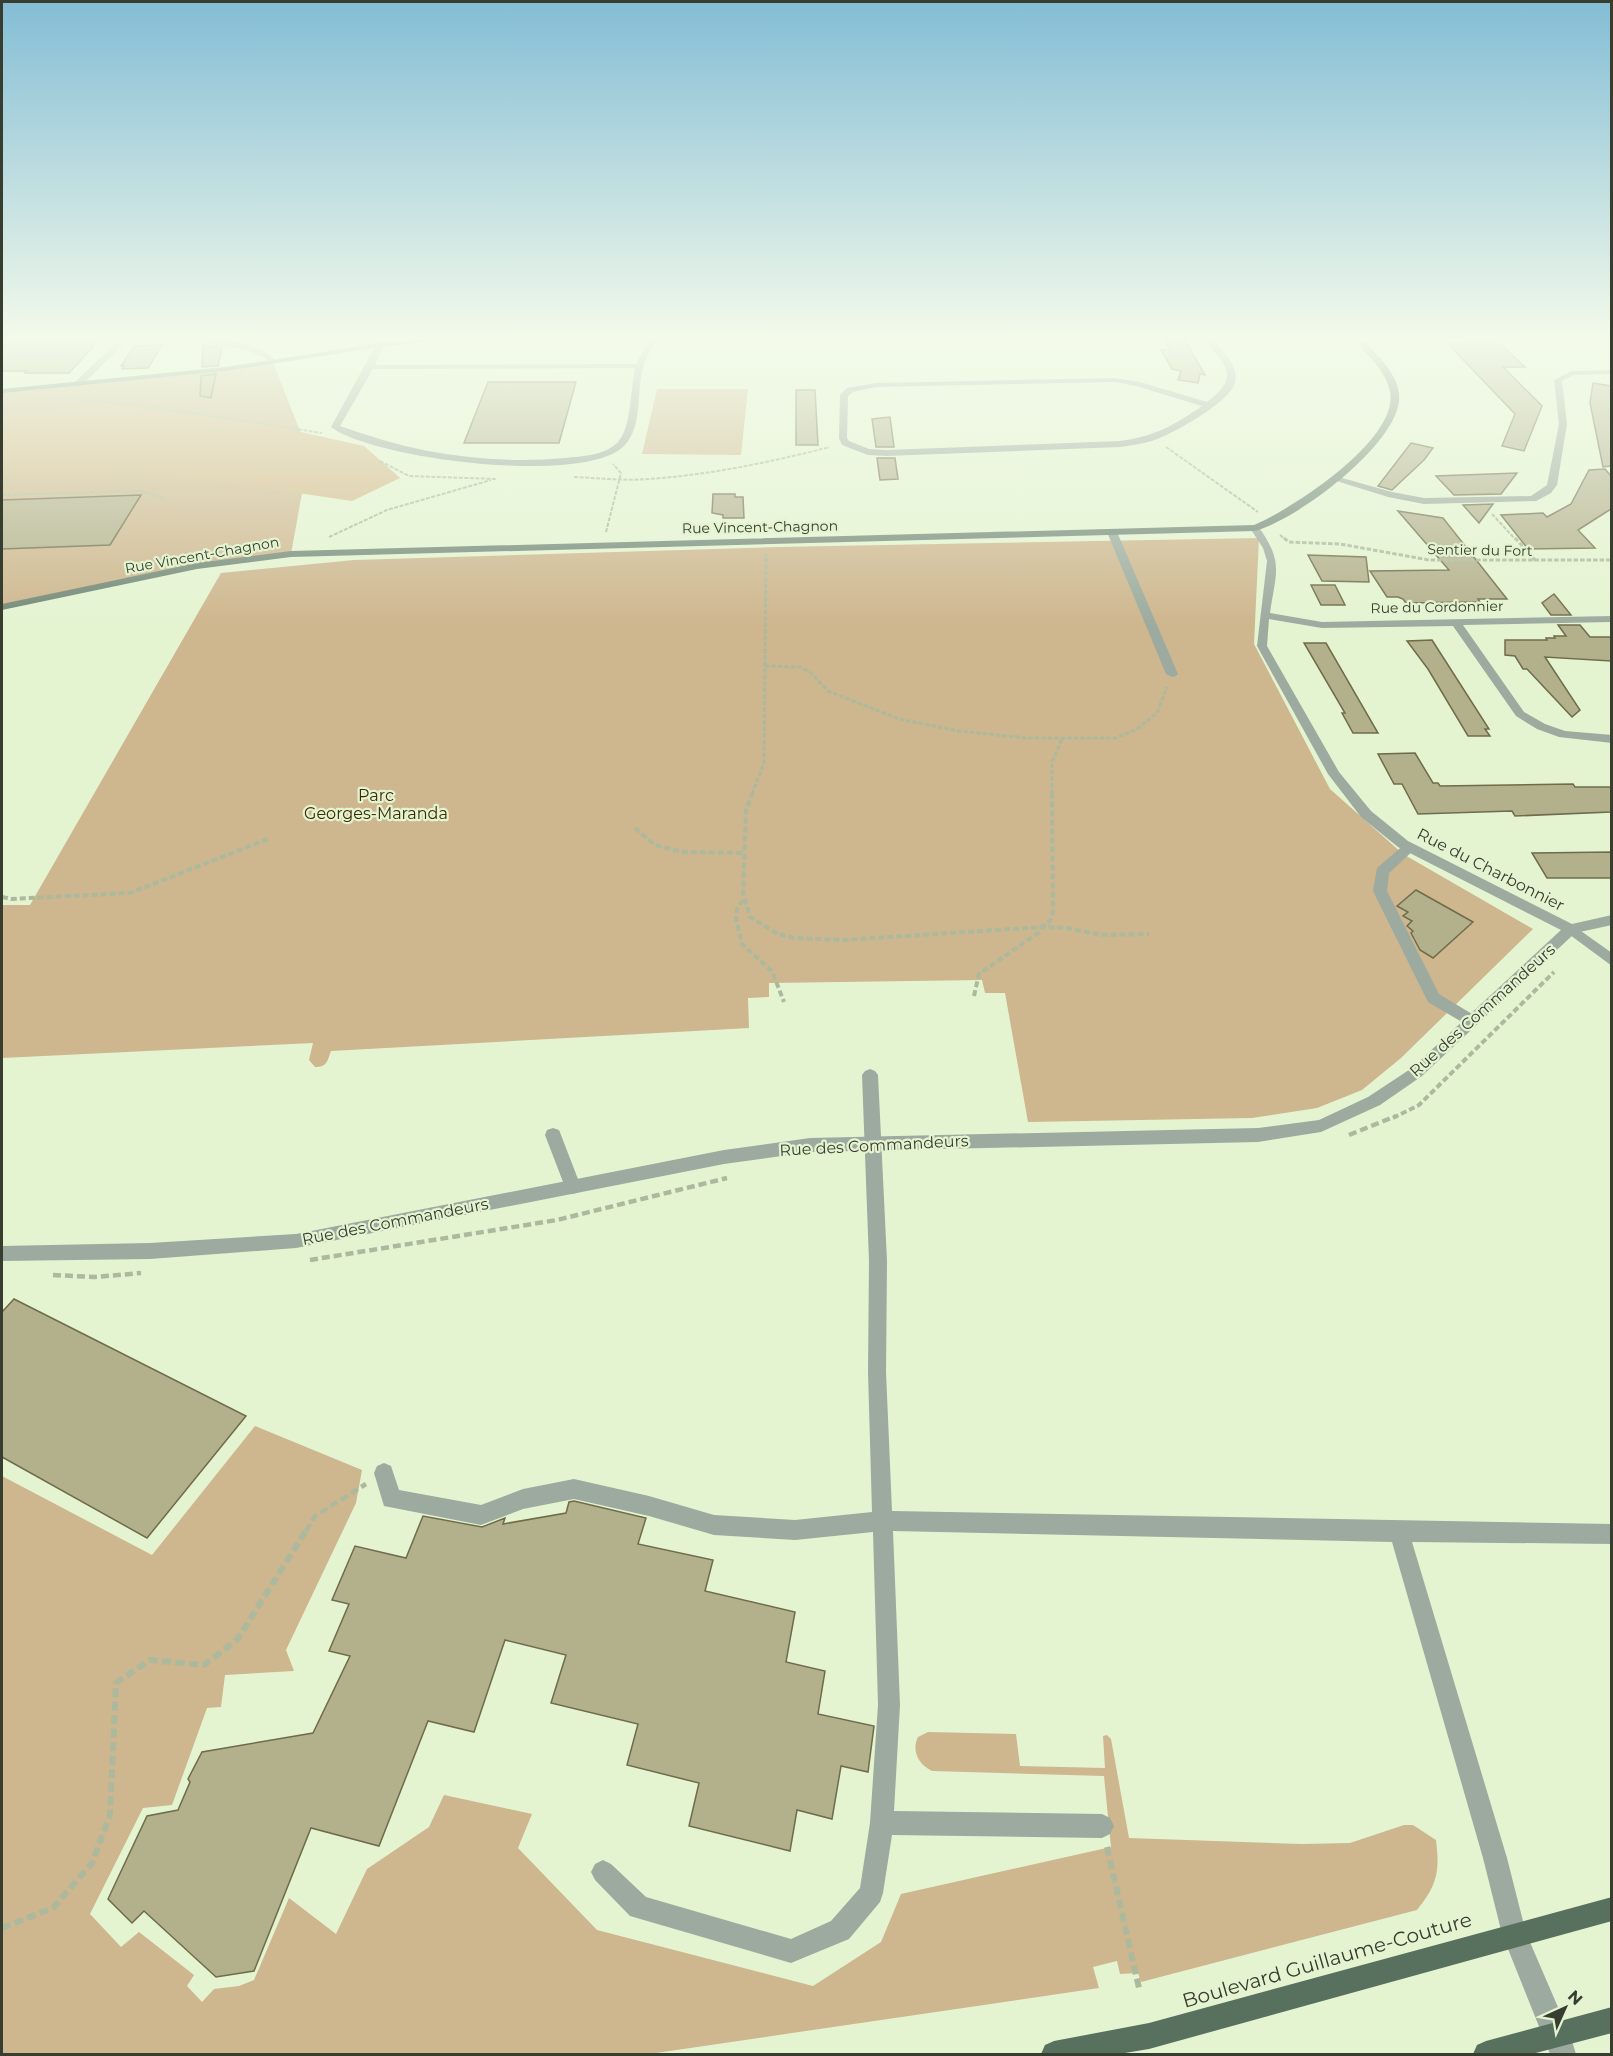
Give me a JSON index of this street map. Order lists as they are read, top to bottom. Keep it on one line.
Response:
{"streets":{"main road":["Boulevard Guillaume-Couture"],"street":["Rue Vincent-Chagnon","Rue du Cordonnier","Rue du Charbonnier","Rue des Commandeurs"],"path":["Sentier du Fort"]},"crossings":[["Rue Vincent-Chagnon","Rue du Charbonnier"],["Rue du Cordonnier","Rue du Charbonnier"],["Rue du Charbonnier","Rue des Commandeurs"]],"parks":["Parc Georges-Maranda"],"north":"top right"}
